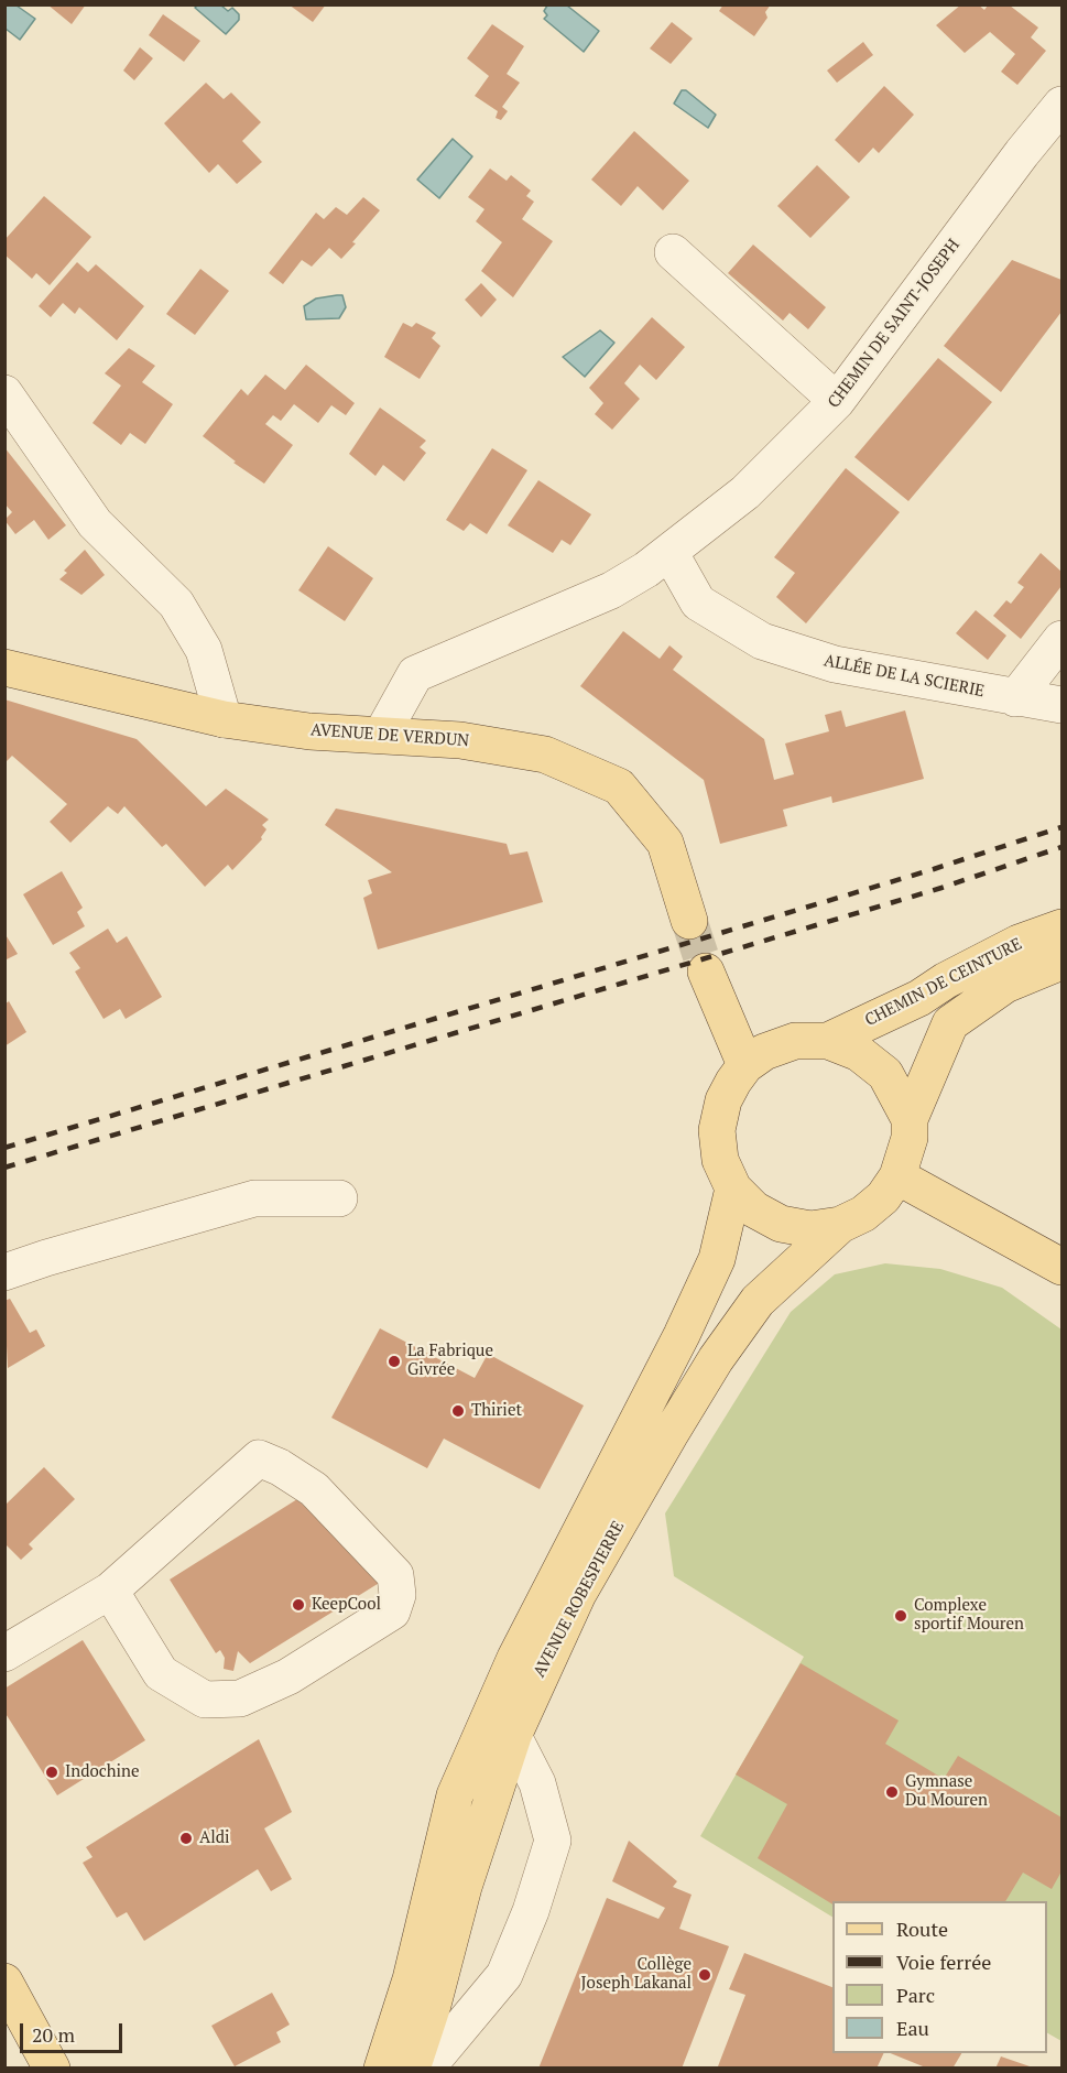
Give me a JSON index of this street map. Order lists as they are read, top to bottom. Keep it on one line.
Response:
{"streets":{"main road":["AVENUE DE VERDUN","CHEMIN DE CEINTURE","AVENUE ROBESPIERRE"],"street":["CHEMIN DE SAINT-JOSEPH","ALLÉE DE LA SCIERIE"]},"crossings":[["CHEMIN DE SAINT-JOSEPH","ALLÉE DE LA SCIERIE"],["CHEMIN DE SAINT-JOSEPH","AVENUE DE VERDUN"],["CHEMIN DE CEINTURE","AVENUE ROBESPIERRE"]],"places":["La Fabrique Givrée","Thiriet","KeepCool","Complexe sportif Mouren","Indochine","Gymnase Du Mouren","Aldi","Collège Joseph Lakanal"],"legend":["Route","Voie ferrée","Parc","Eau"],"scale_bar":"20 m"}
